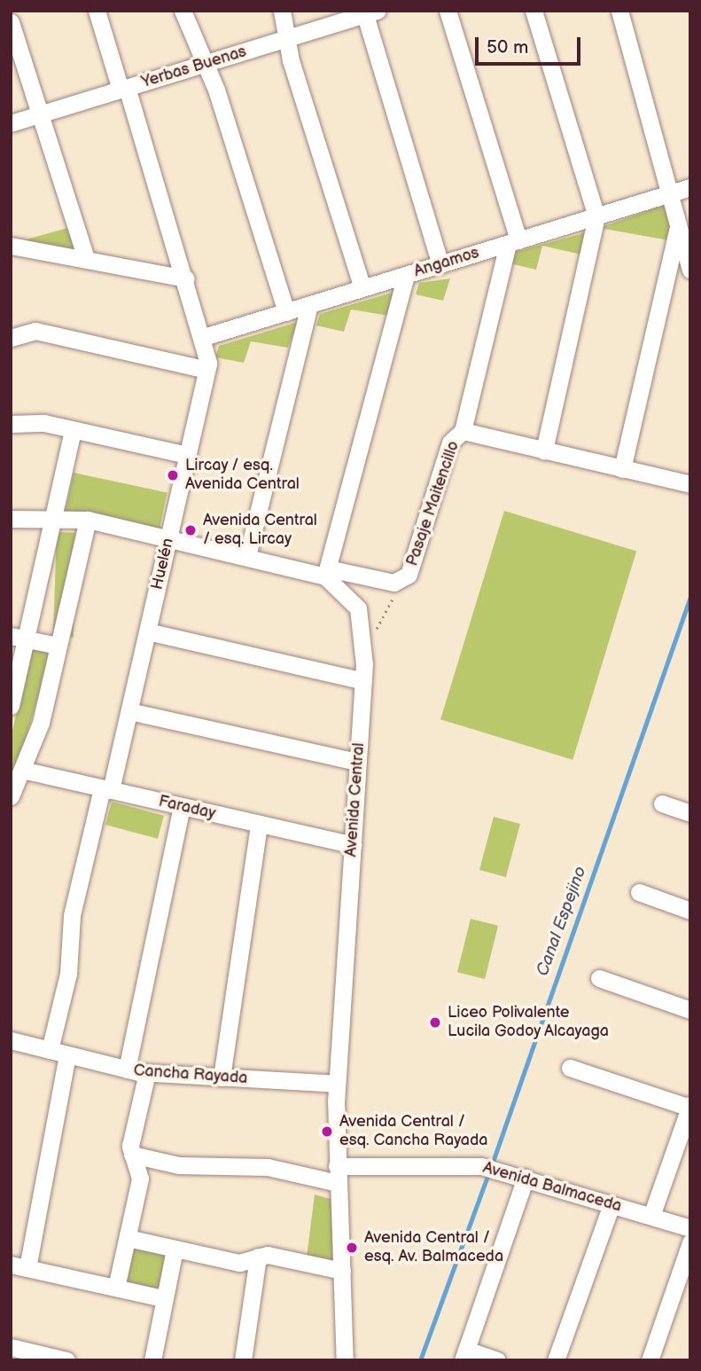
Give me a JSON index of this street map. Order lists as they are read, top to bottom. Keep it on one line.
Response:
{"streets":{"street":["Yerbas Buenas","Angamos","Pasaje Maitencillo","Huelén","Avenida Central","Faraday","Cancha Rayada","Avenida Balmaceda"]},"crossings":[["Yerbas Buenas","Huelén"],["Angamos","Pasaje Maitencillo"],["Angamos","Huelén"],["Pasaje Maitencillo","Avenida Central"],["Huelén","Avenida Central"],["Huelén","Faraday"],["Huelén","Cancha Rayada"],["Avenida Central","Faraday"],["Avenida Central","Cancha Rayada"],["Avenida Central","Avenida Balmaceda"]],"water":["Canal Espejino"],"places":["Lircay / esq. Avenida Central","Avenida Central / esq. Lircay","Liceo Polivalente Lucila Godoy Alcayaga","Avenida Central / esq. Cancha Rayada","Avenida Central / esq. Av. Balmaceda"],"scale_bar":"50 m"}
